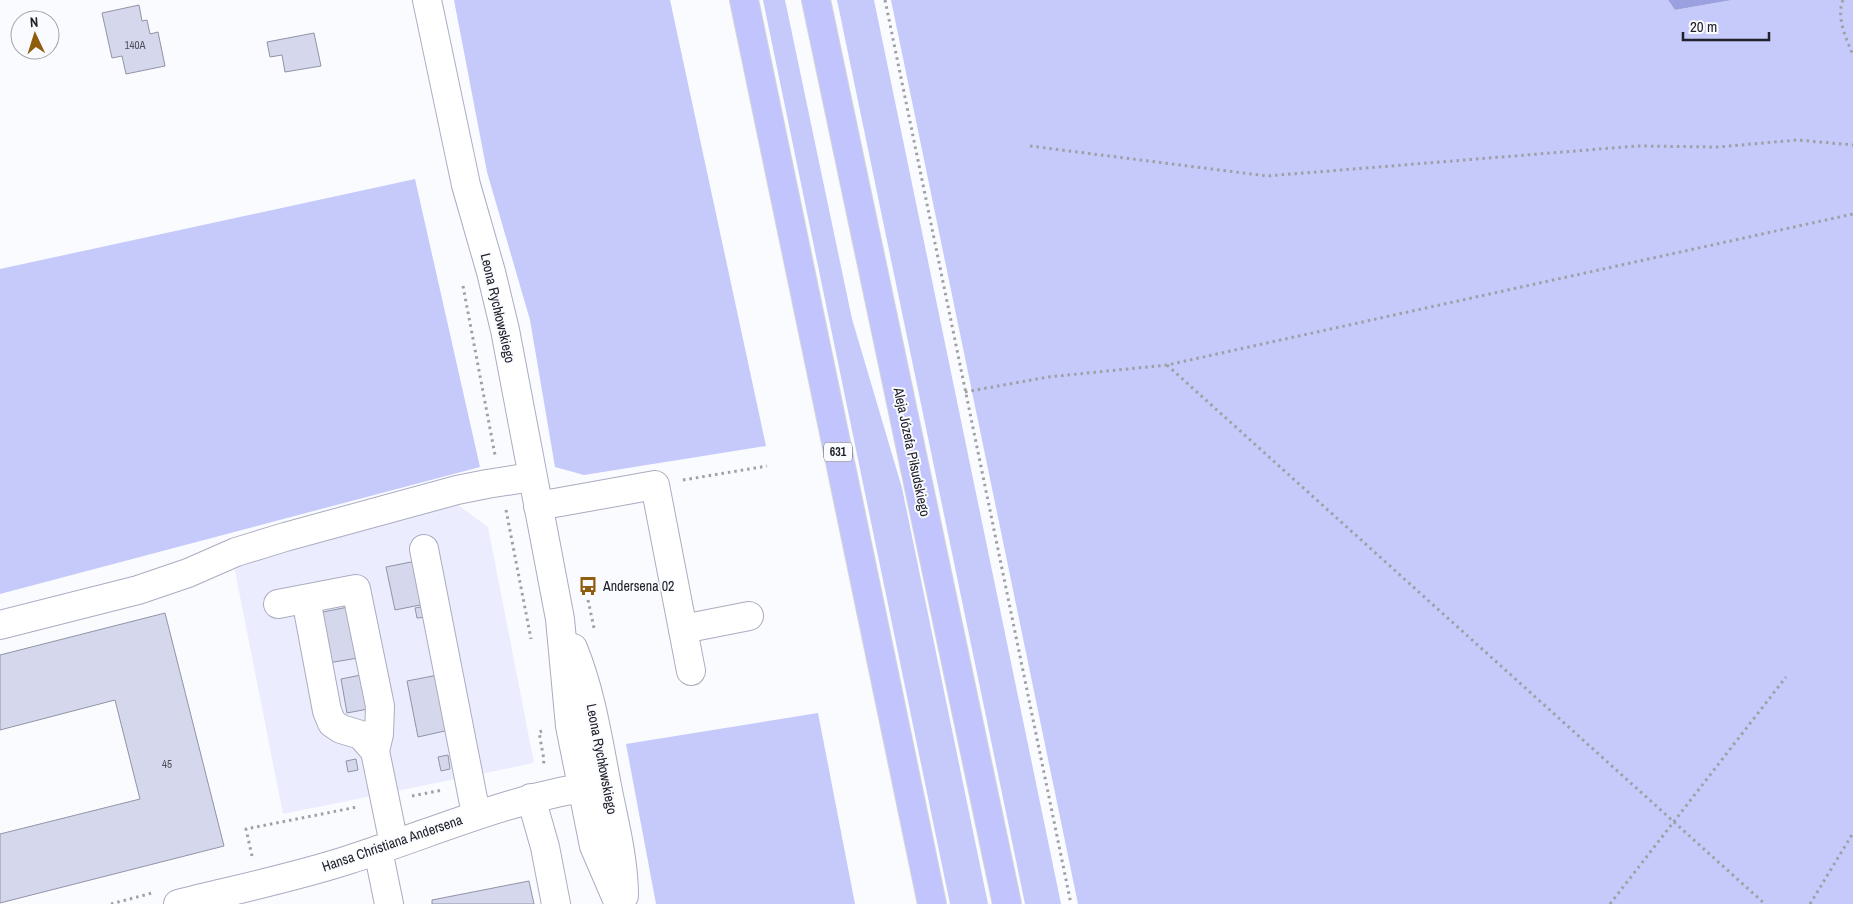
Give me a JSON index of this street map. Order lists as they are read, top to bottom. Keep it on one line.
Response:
{"streets":{"main road":["631","Aleja Józefa Piłsudskiego"],"street":["Leona Rychłowskiego","Hansa Christiana Andersena"]},"crossings":[["Leona Rychłowskiego","Hansa Christiana Andersena"]],"places":{"bus stop":["Andersena 02"]},"house_numbers":["140A","45"],"scale_bar":"20 m","north":"top"}
